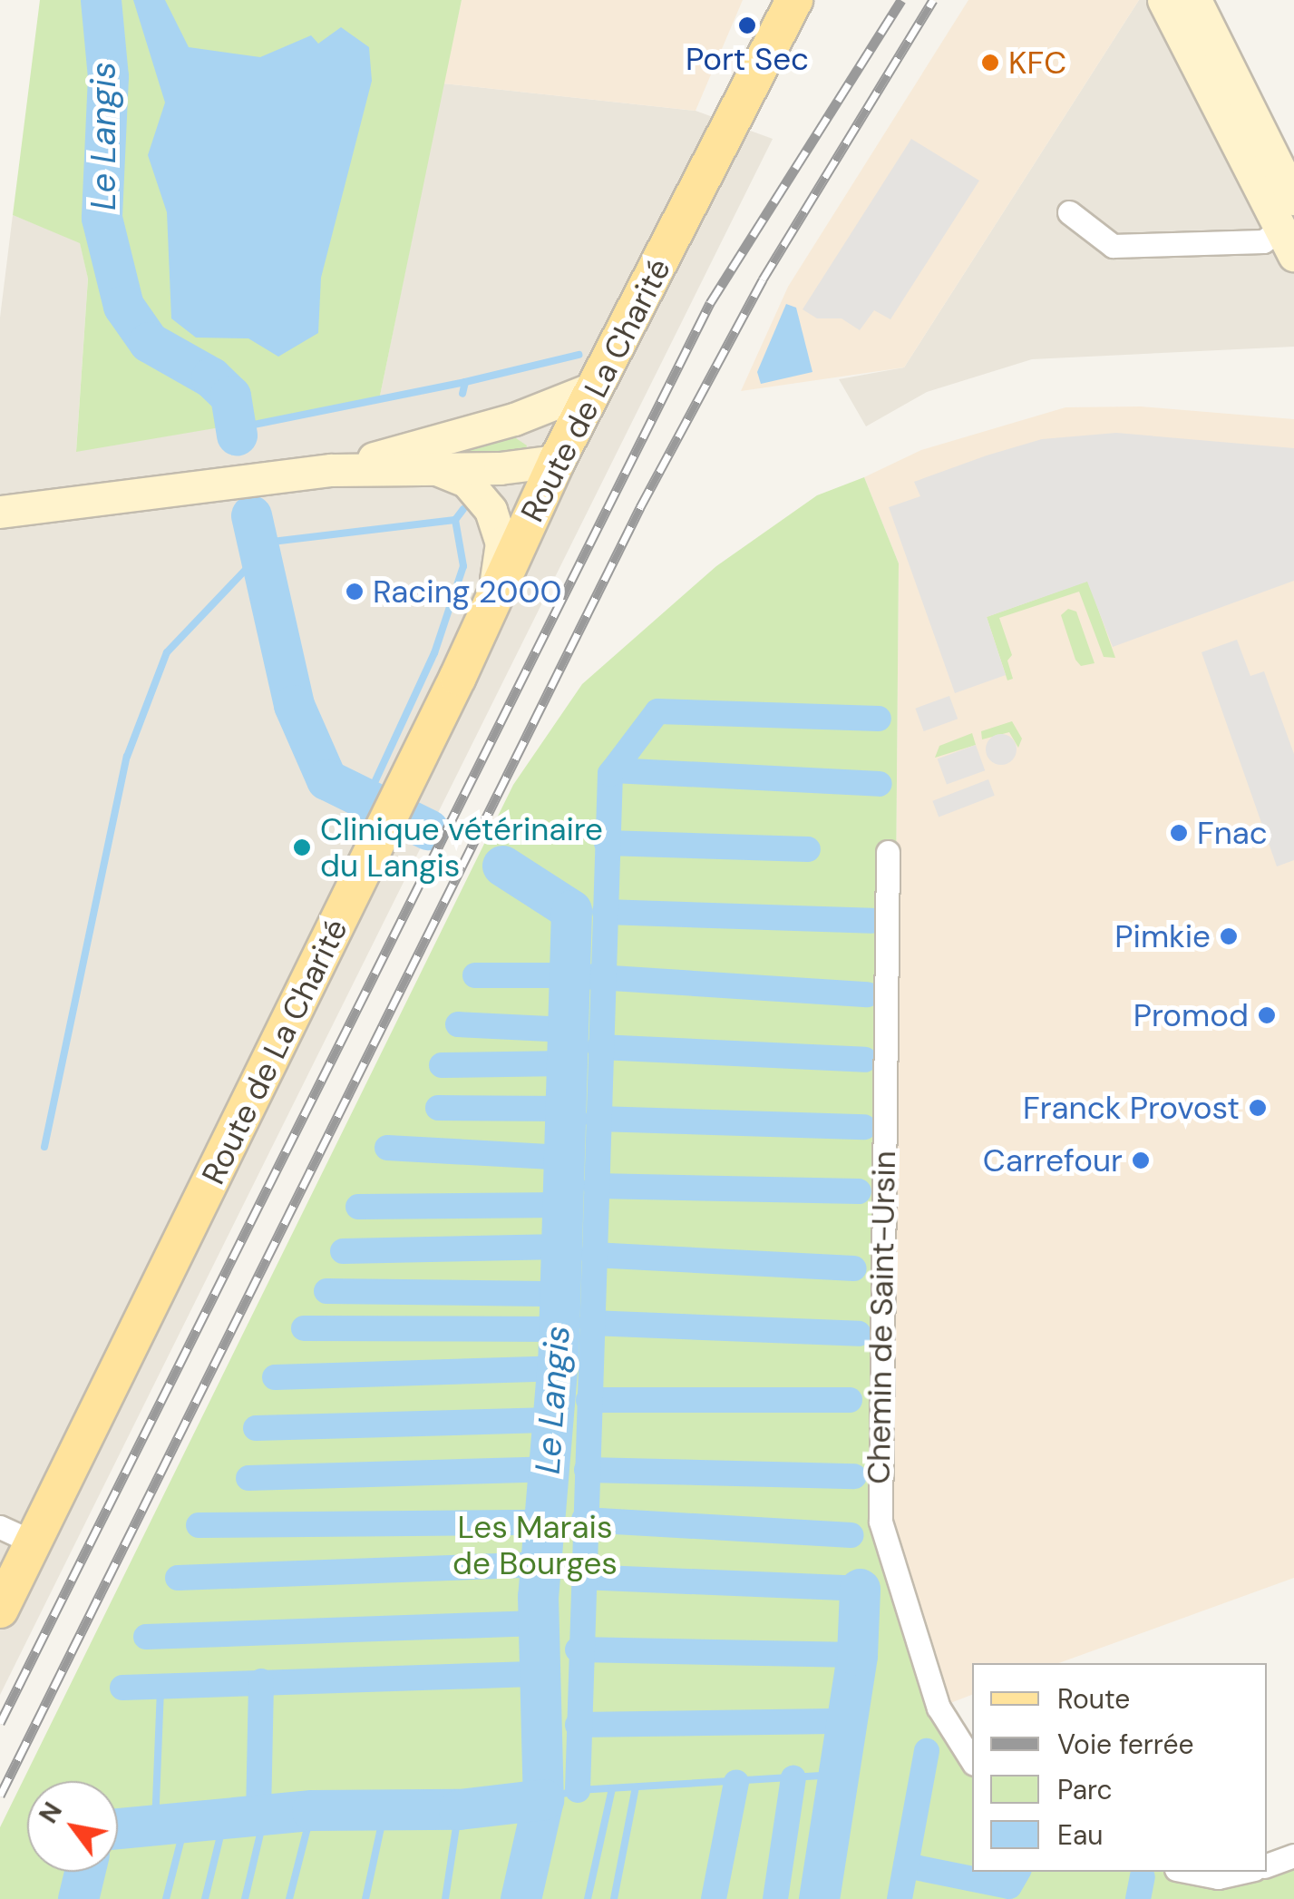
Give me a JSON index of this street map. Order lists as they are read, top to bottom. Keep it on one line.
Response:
{"streets":{"main road":["Route de La Charité"],"street":["Chemin de Saint-Ursin"]},"water":["Le Langis"],"parks":["Les Marais de Bourges"],"places":["Port Sec","KFC","Racing 2000","Fnac","Clinique vétérinaire du Langis","Pimkie","Promod","Franck Provost","Carrefour"],"legend":["Route","Voie ferrée","Parc","Eau"],"north":"top left"}
